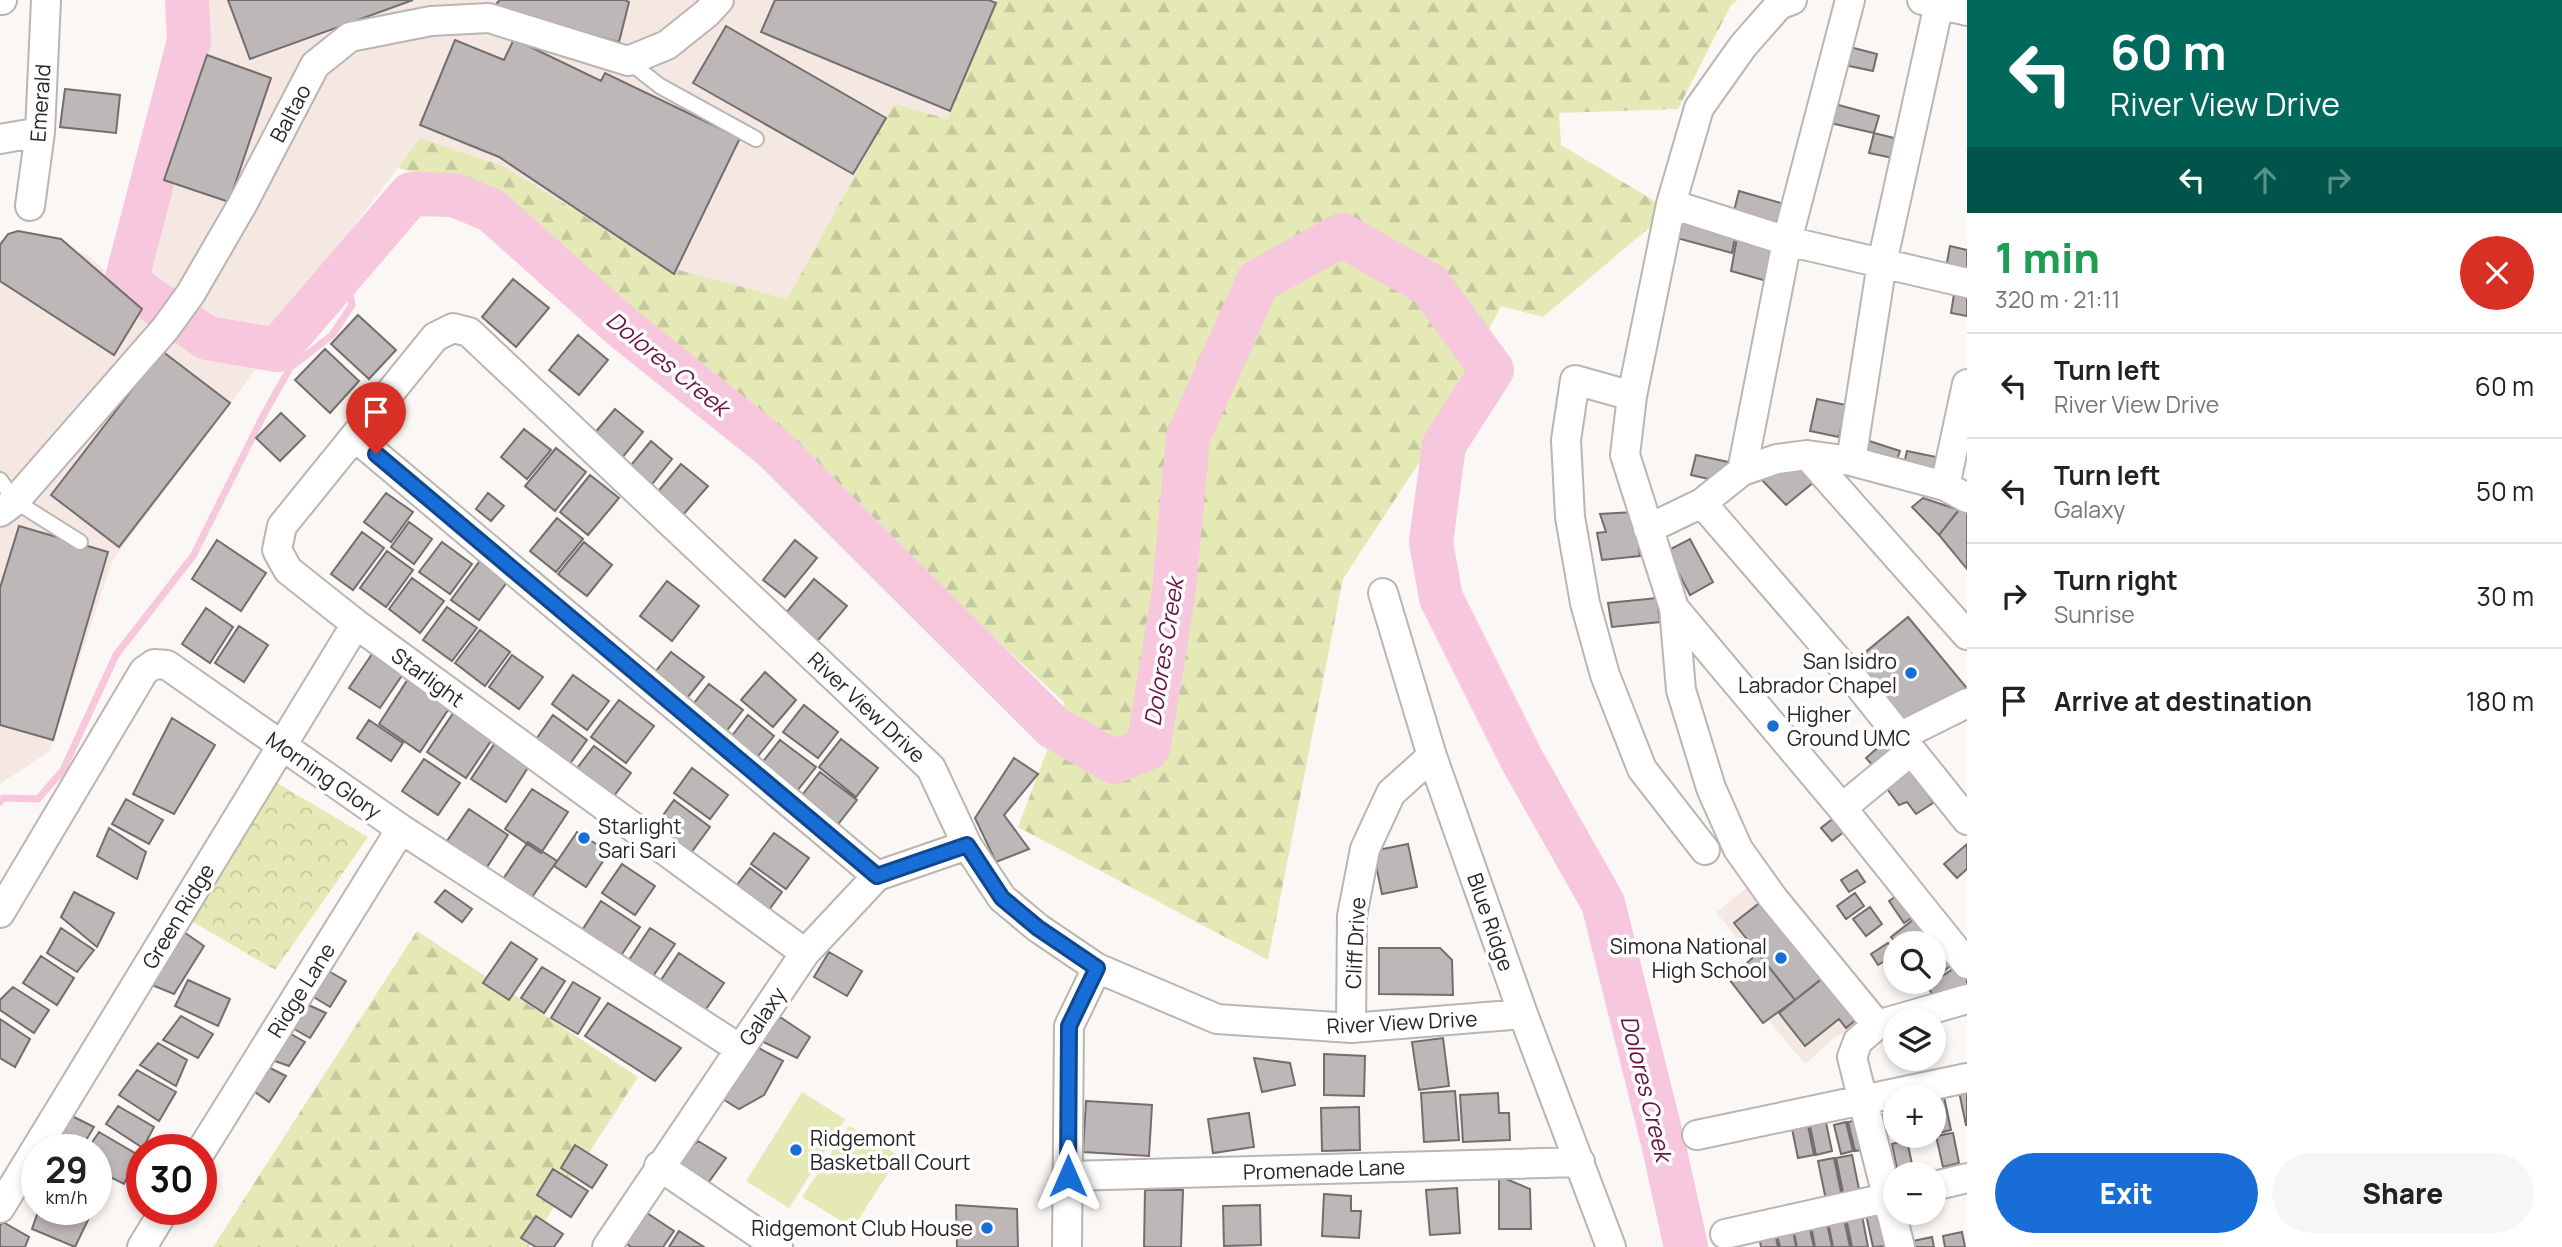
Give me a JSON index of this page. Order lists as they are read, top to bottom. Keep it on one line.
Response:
{"streets":{"street":["Emerald","Baltao","Starlight","River View Drive","Morning Glory","Green Ridge","Blue Ridge","Cliff Drive","Ridge Lane","Galaxy","Promenade Lane"]},"crossings":[["Starlight","River View Drive"],["Starlight","Green Ridge"],["Starlight","Galaxy"],["River View Drive","Blue Ridge"],["River View Drive","Cliff Drive"],["River View Drive","Galaxy"],["Morning Glory","Green Ridge"],["Morning Glory","Ridge Lane"],["Morning Glory","Galaxy"],["Blue Ridge","Cliff Drive"],["Blue Ridge","Promenade Lane"]],"water":["Dolores Creek"],"places":["San Isidro Labrador Chapel","Higher Ground UMC","Starlight Sari Sari","Simona National High School","Ridgemont Basketball Court","Ridgemont Club House"],"page":{"turn":["60 m","River View Drive"],"heading":["1 min","320 m · 21:11"],"list":[{"name":"Turn left","note":"River View Drive","value":"60 m"},{"name":"Turn left","note":"Galaxy","value":"50 m"},{"name":"Turn right","note":"Sunrise","value":"30 m"},{"name":"Arrive at destination","value":"180 m"}],"map_buttons":["+","−"],"speed":"29 km/h","limit":"30","buttons":["Exit","Share"]}}
